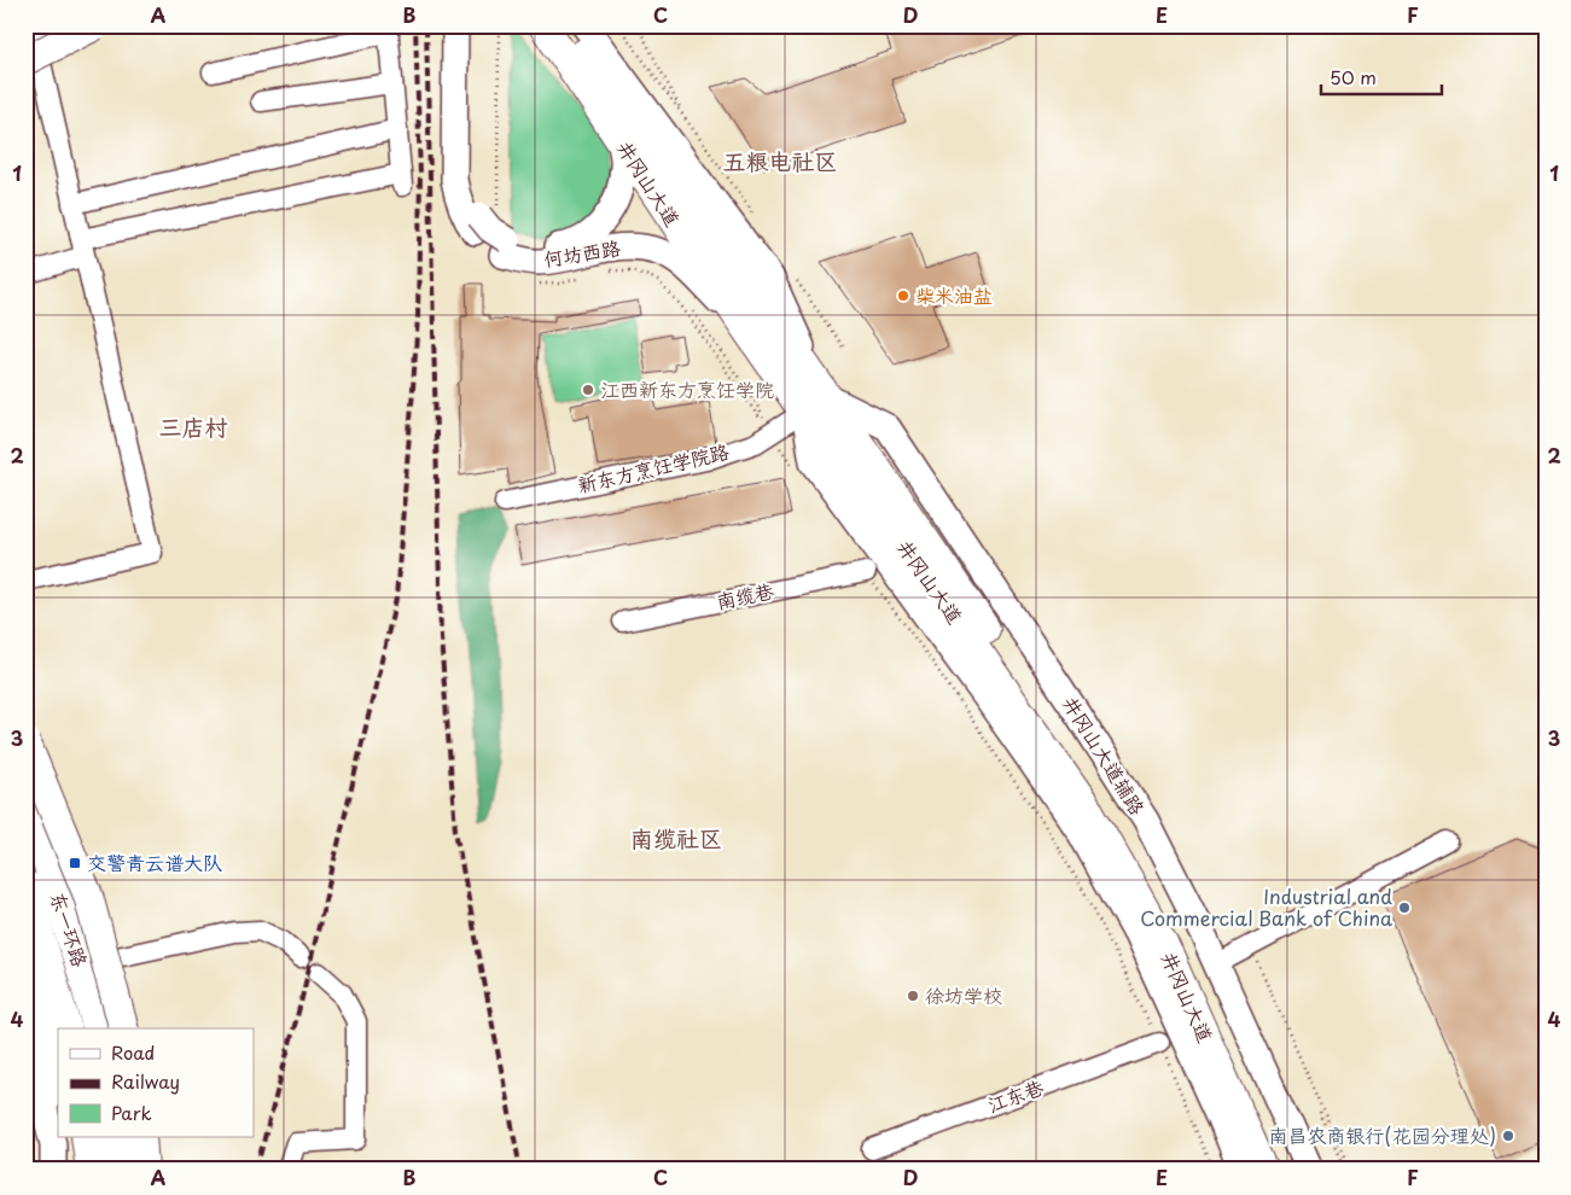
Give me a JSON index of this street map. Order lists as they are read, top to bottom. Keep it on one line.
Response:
{"streets":{"highway":["井冈山大道","东一环路"],"main road":["何坊西路","井冈山大道辅路"],"street":["新东方烹饪学院路","南缆巷","江东巷"]},"crossings":[["井冈山大道","何坊西路"],["井冈山大道","新东方烹饪学院路"],["井冈山大道","井冈山大道辅路"],["新东方烹饪学院路","井冈山大道辅路"]],"districts":["五粮电社区","三店村","南缆社区"],"places":{"other":["柴米油盐","江西新东方烹饪学院","Industrial and Commercial Bank of China","徐坊学校","南昌农商银行(花园分理处)"],"transit":["交警青云谱大队"]},"legend":["Road","Railway","Park"],"scale_bar":"50 m","grid":{"columns":["A","B","C","D","E","F"],"rows":["1","2","3","4"]}}
